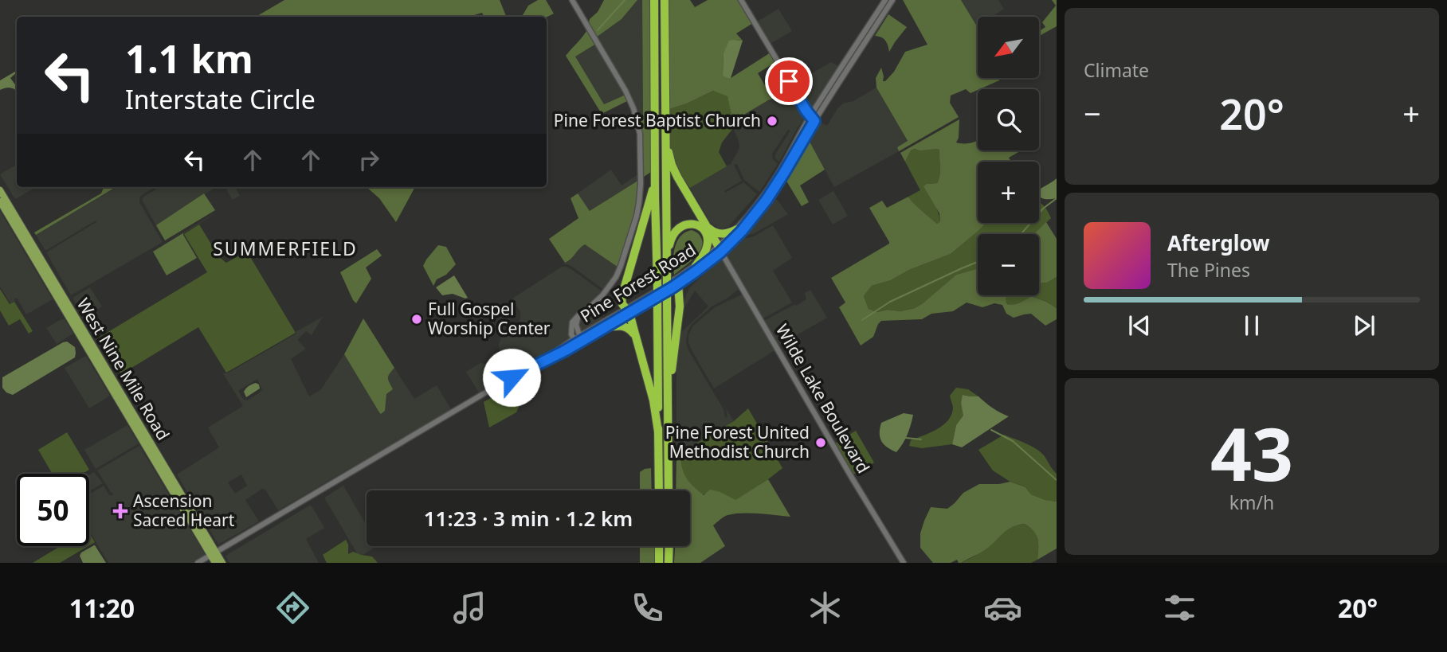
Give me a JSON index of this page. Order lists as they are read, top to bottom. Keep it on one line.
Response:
{"streets":{"main road":["Pine Forest Road","West Nine Mile Road","Wilde Lake Boulevard"]},"crossings":[["Pine Forest Road","West Nine Mile Road"],["Pine Forest Road","Wilde Lake Boulevard"]],"districts":["SUMMERFIELD"],"places":{"other":["Pine Forest Baptist Church","Full Gospel Worship Center","Pine Forest United Methodist Church"],"health":["Ascension Sacred Heart"]},"north":"bottom left","page":{"tile":["Climate",["43","km/h"]],"map_buttons":["+","−"],"turn":["1.1 km","Interstate Circle"],"heat":["−","20°","+"],"song":["Afterglow","The Pines"],"limit":"50","trip":"11:23 · 3 min · 1.2 km","tabs":["11:20","20°"]}}
